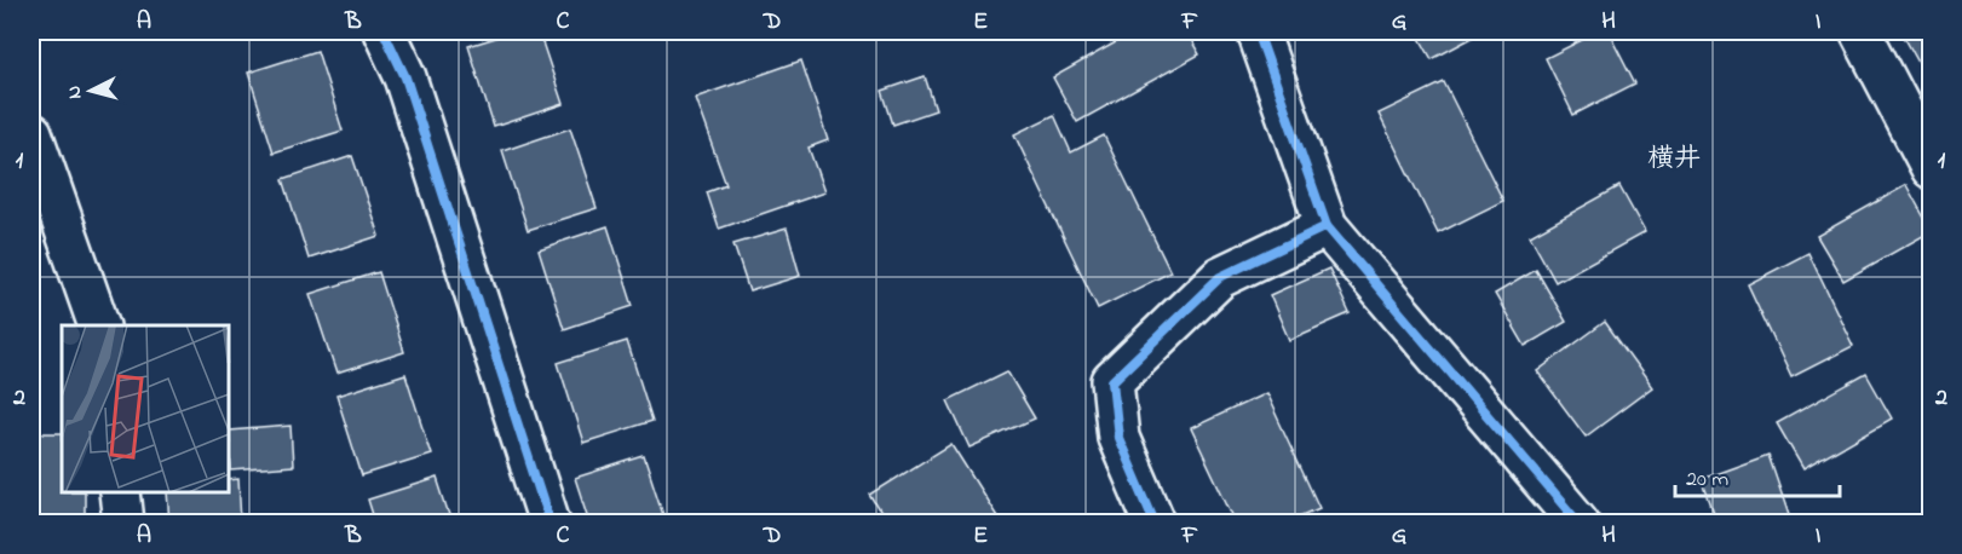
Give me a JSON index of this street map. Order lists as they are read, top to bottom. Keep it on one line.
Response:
{"districts":["横井"],"scale_bar":"20 m","north":"left","grid":{"columns":["A","B","C","D","E","F","G","H","I"],"rows":["1","2"]}}
